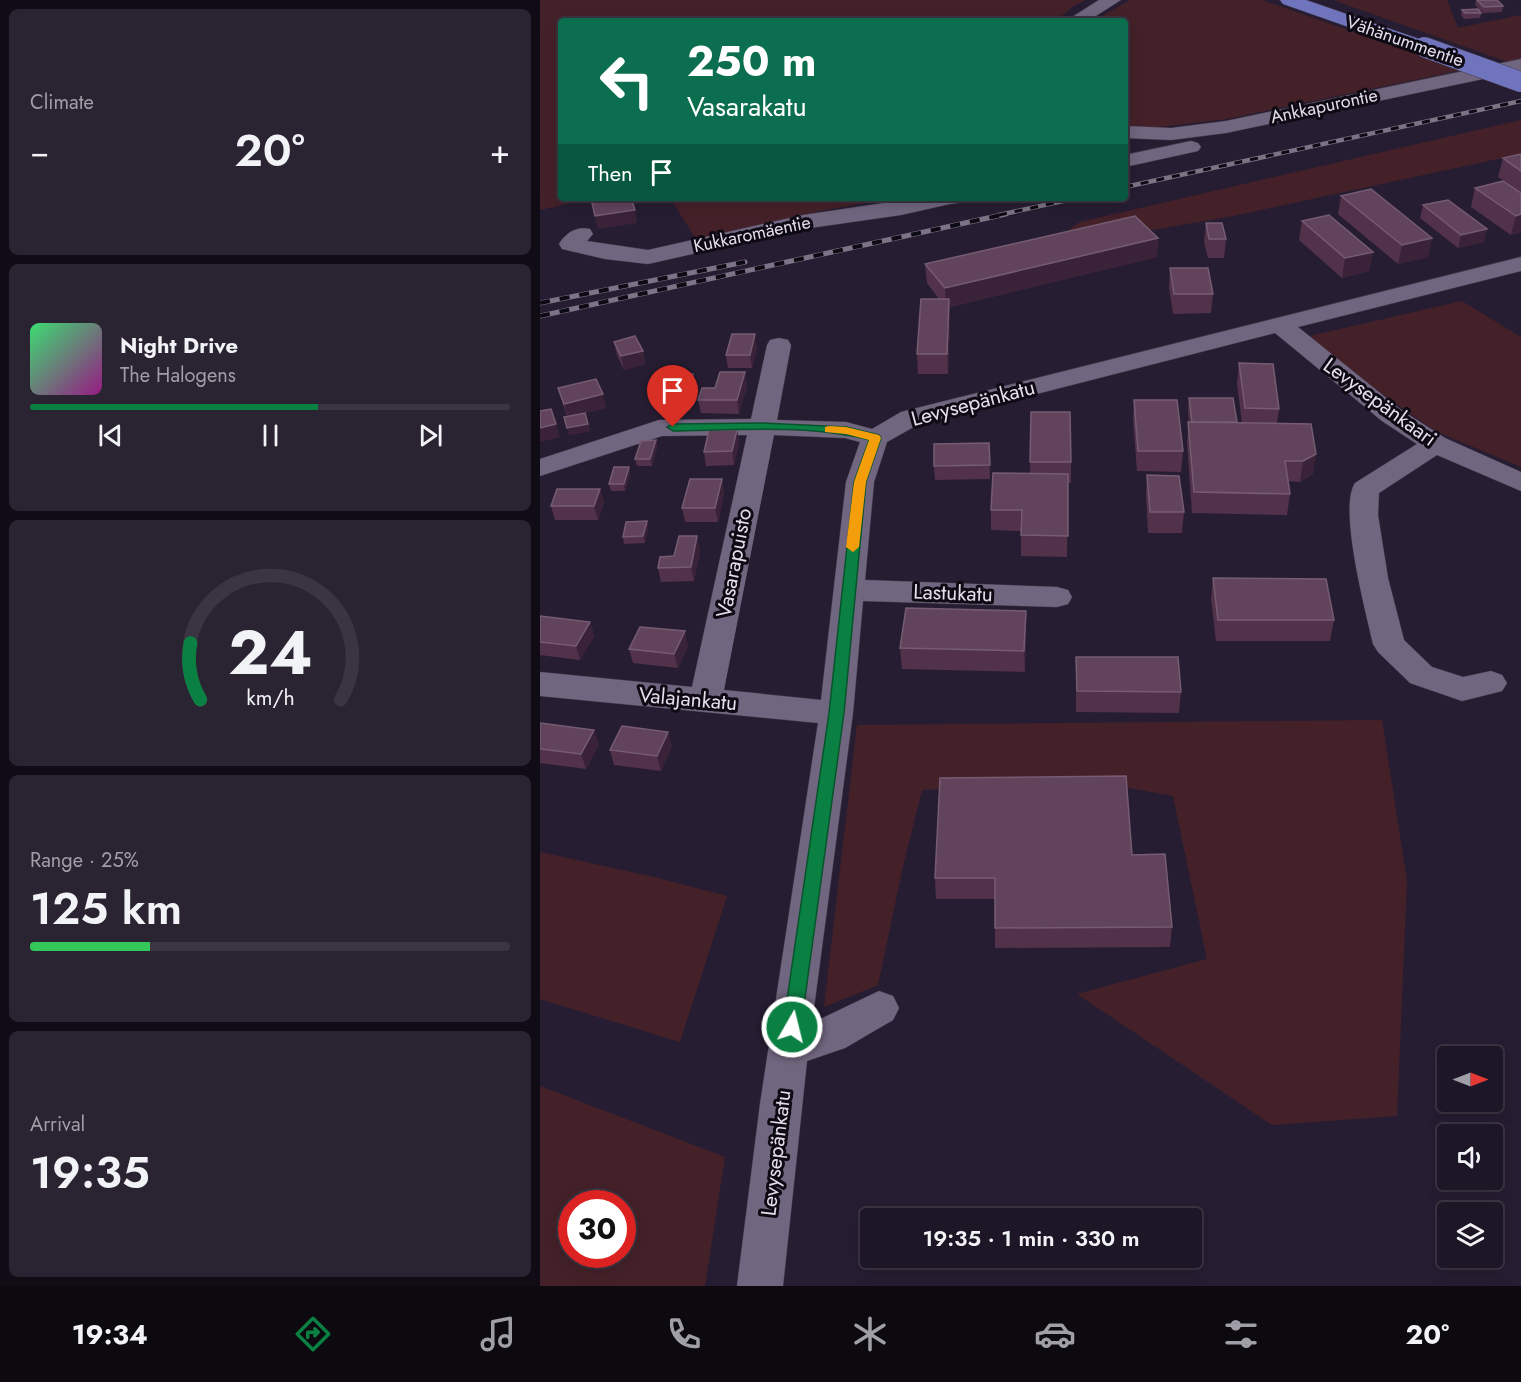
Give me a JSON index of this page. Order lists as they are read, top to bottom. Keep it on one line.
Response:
{"streets":{"main road":["Vähänummentie"],"street":["Ankkapurontie","Kukkaromäentie","Levysepänkaari","Levysepänkatu","Vasarapuisto","Lastukatu","Valajankatu"]},"crossings":[["Levysepänkaari","Levysepänkatu"],["Levysepänkatu","Lastukatu"],["Levysepänkatu","Valajankatu"],["Vasarapuisto","Valajankatu"]],"north":"right","page":{"tile":["Climate",["Range · 25%","125 km"],["Arrival","19:35"]],"turn":["250 m","Vasarakatu"],"heat":["−","20°","+"],"then":"Then","song":["Night Drive","The Halogens"],"limit":"30","trip":"19:35 · 1 min · 330 m","tabs":["19:34","20°"],"gauge":["24","km/h"]}}
